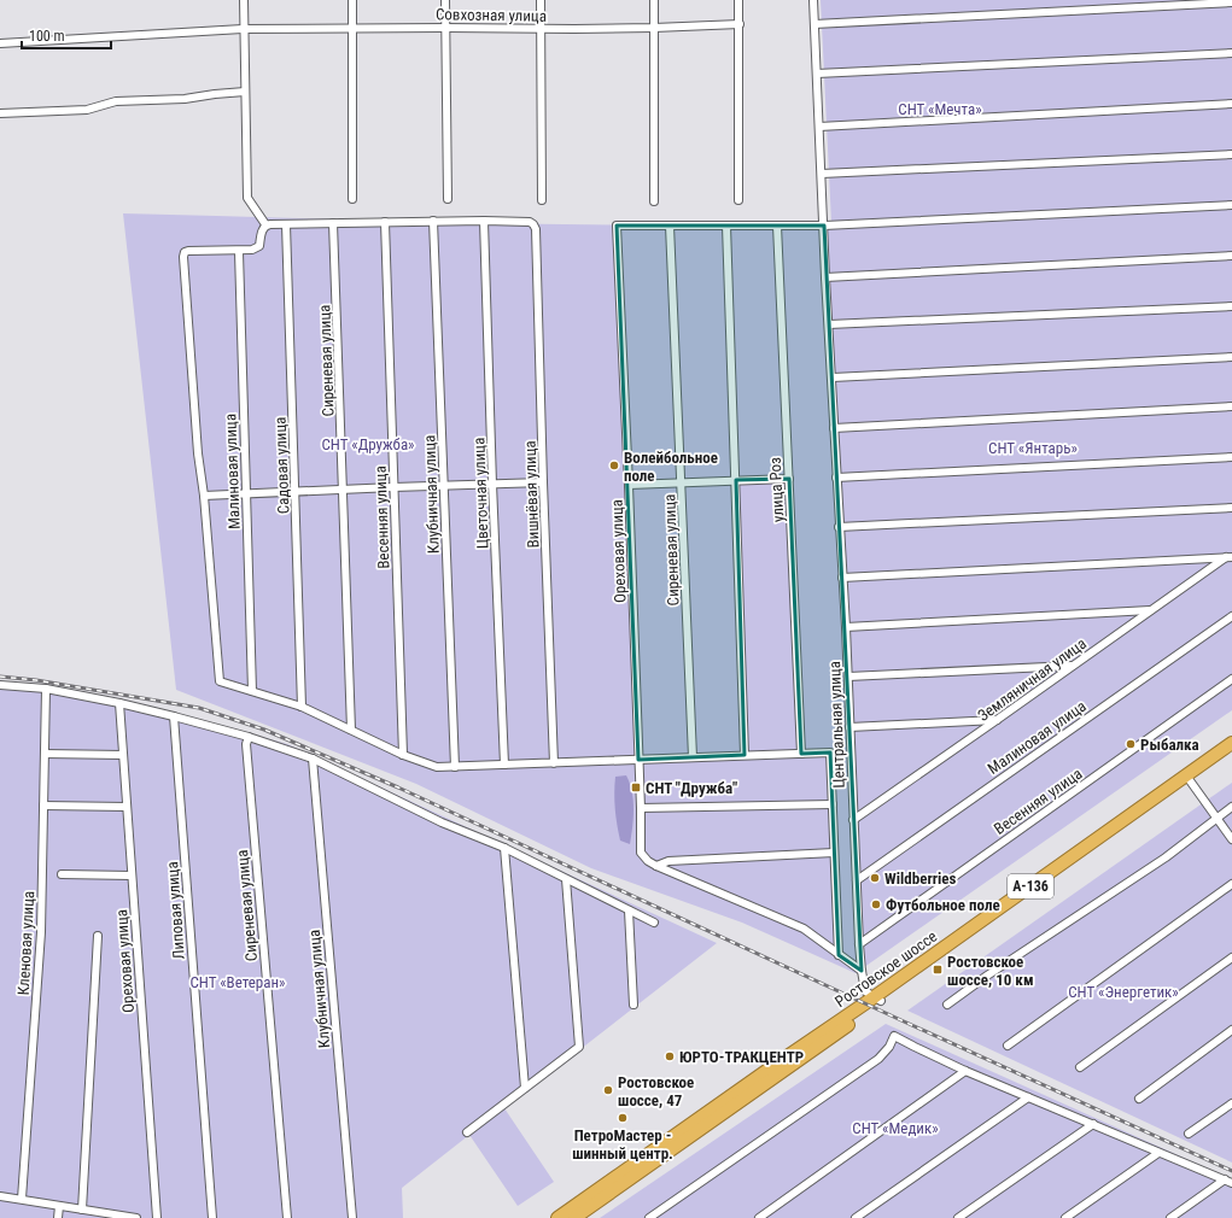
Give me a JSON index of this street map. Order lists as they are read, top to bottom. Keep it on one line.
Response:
{"streets":{"highway":["А-136","Ростовское шоссе"],"street":["Совхозная улица","Сиреневая улица","Садовая улица","Малиновая улица","улица Роз","Цветочная улица","Клубничная улица","Вишнёвая улица","Весенняя улица","Ореховая улица","Земляничная улица","Центральная улица","Липовая улица","Кленовая улица"]},"crossings":[["Сиреневая улица","Ореховая улица"],["Малиновая улица","Центральная улица"],["Цветочная улица","Вишнёвая улица"],["Весенняя улица","Центральная улица"],["Земляничная улица","Центральная улица"],["Центральная улица","Ростовское шоссе"]],"parks":["СНТ «Мечта»","СНТ «Дружба»","СНТ «Янтарь»","СНТ «Ветеран»","СНТ «Энергетик»","СНТ «Медик»"],"places":{"other":["Волейбольное поле","Рыбалка","Wildberries","Футбольное поле","ЮРТО-ТРАКЦЕНТР","Ростовское шоссе, 47","ПетроМастер - шинный центр."],"transit":["СНТ \"Дружба\"","Ростовское шоссе, 10 км"]},"scale_bar":"100 m"}
